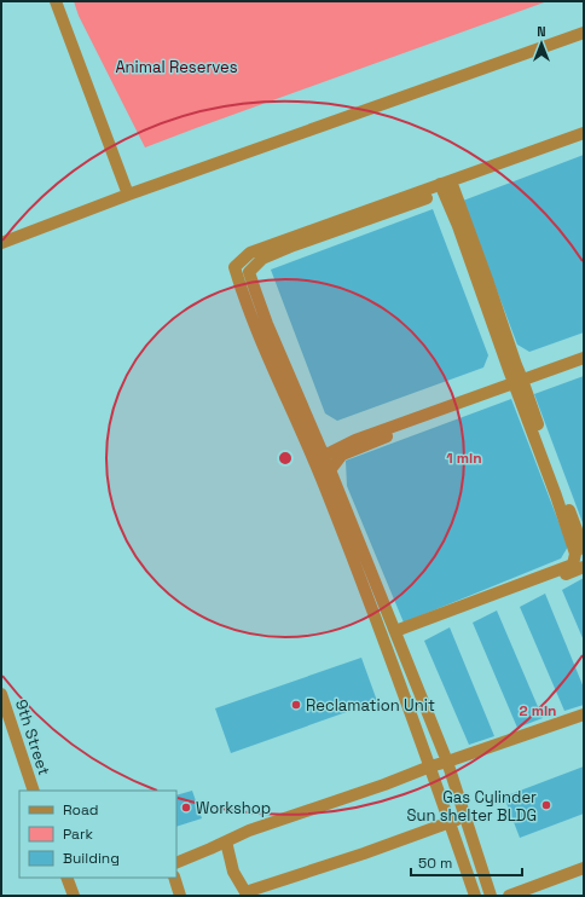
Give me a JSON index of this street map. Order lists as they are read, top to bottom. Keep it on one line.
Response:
{"streets":{"street":["9th Street"]},"parks":["Animal Reserves"],"places":["Reclamation Unit","Gas Cylinder Sun shelter BLDG","Workshop"],"legend":["Road","Park","Building"],"scale_bar":"50 m","north":"top","rings":["1 min","2 min"]}
